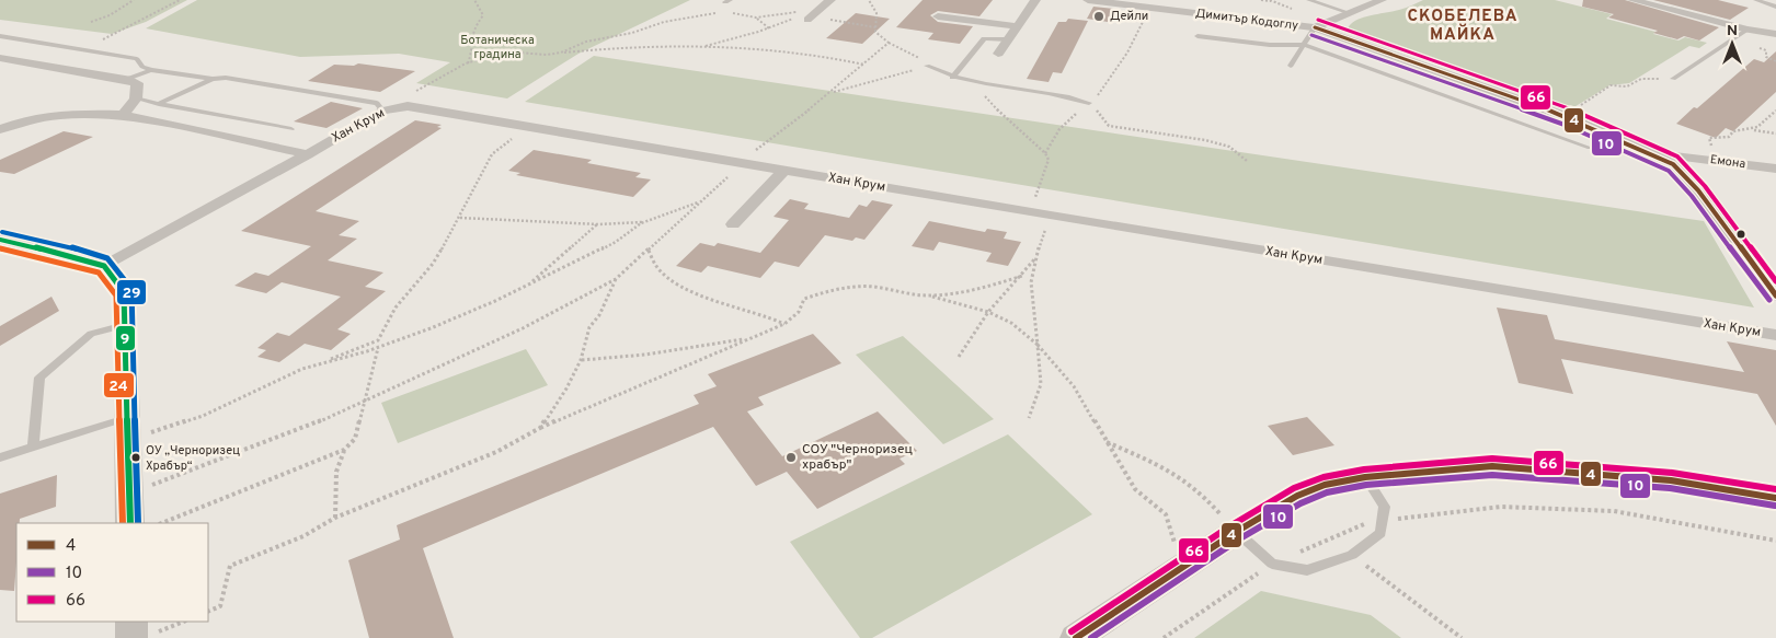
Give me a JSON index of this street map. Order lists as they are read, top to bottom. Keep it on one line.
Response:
{"streets":{"street":["Димитър Кодоглу","Хан Крум","Емона"]},"crossings":[["Димитър Кодоглу","Емона"]],"districts":["СКОБЕЛЕВА МАЙКА"],"parks":["Ботаническа градина"],"places":["Дейли","ОУ „Черноризец Храбър“","СОУ \"Черноризец храбър\""],"lines":["transit line 66","transit line 4","transit line 10","transit line 29","transit line 9","transit line 24"],"legend":["4","10","66"],"north":"top"}
